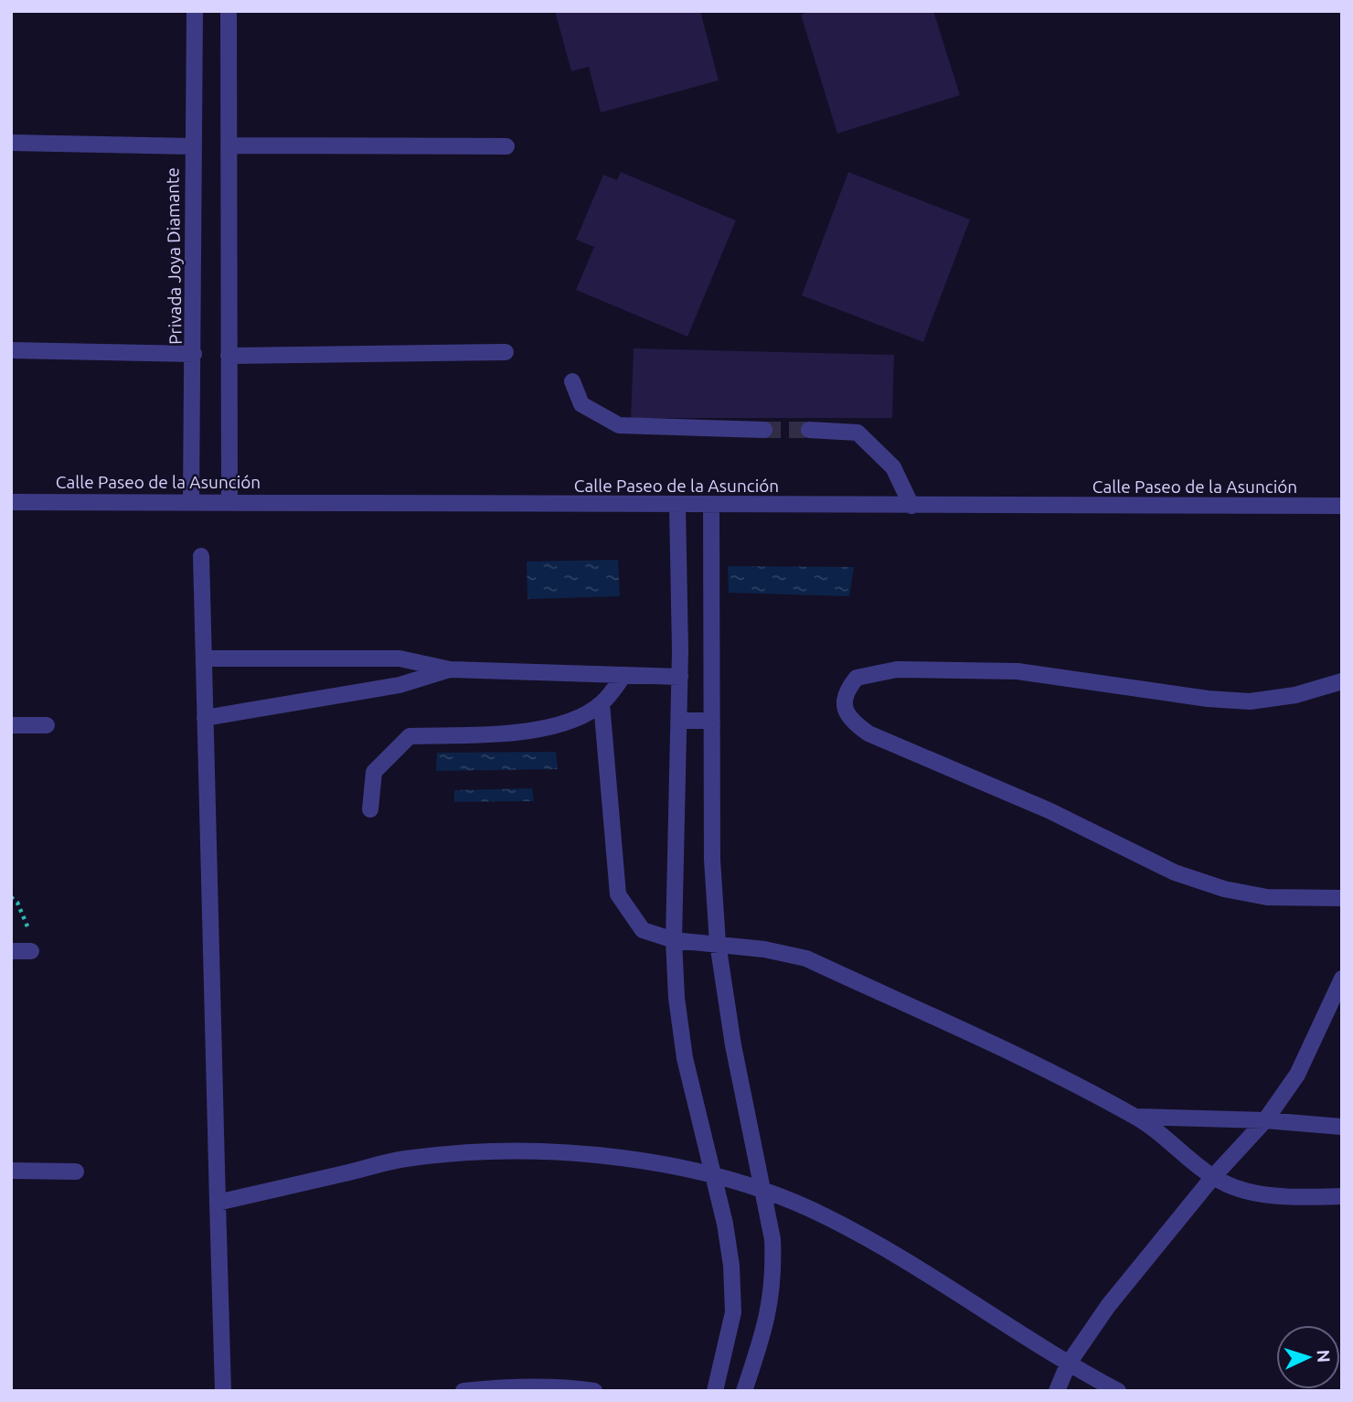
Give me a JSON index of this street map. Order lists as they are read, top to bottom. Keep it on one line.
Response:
{"streets":{"street":["Privada Joya Diamante","Calle Paseo de la Asunción"]},"crossings":[["Privada Joya Diamante","Calle Paseo de la Asunción"]],"north":"right"}
